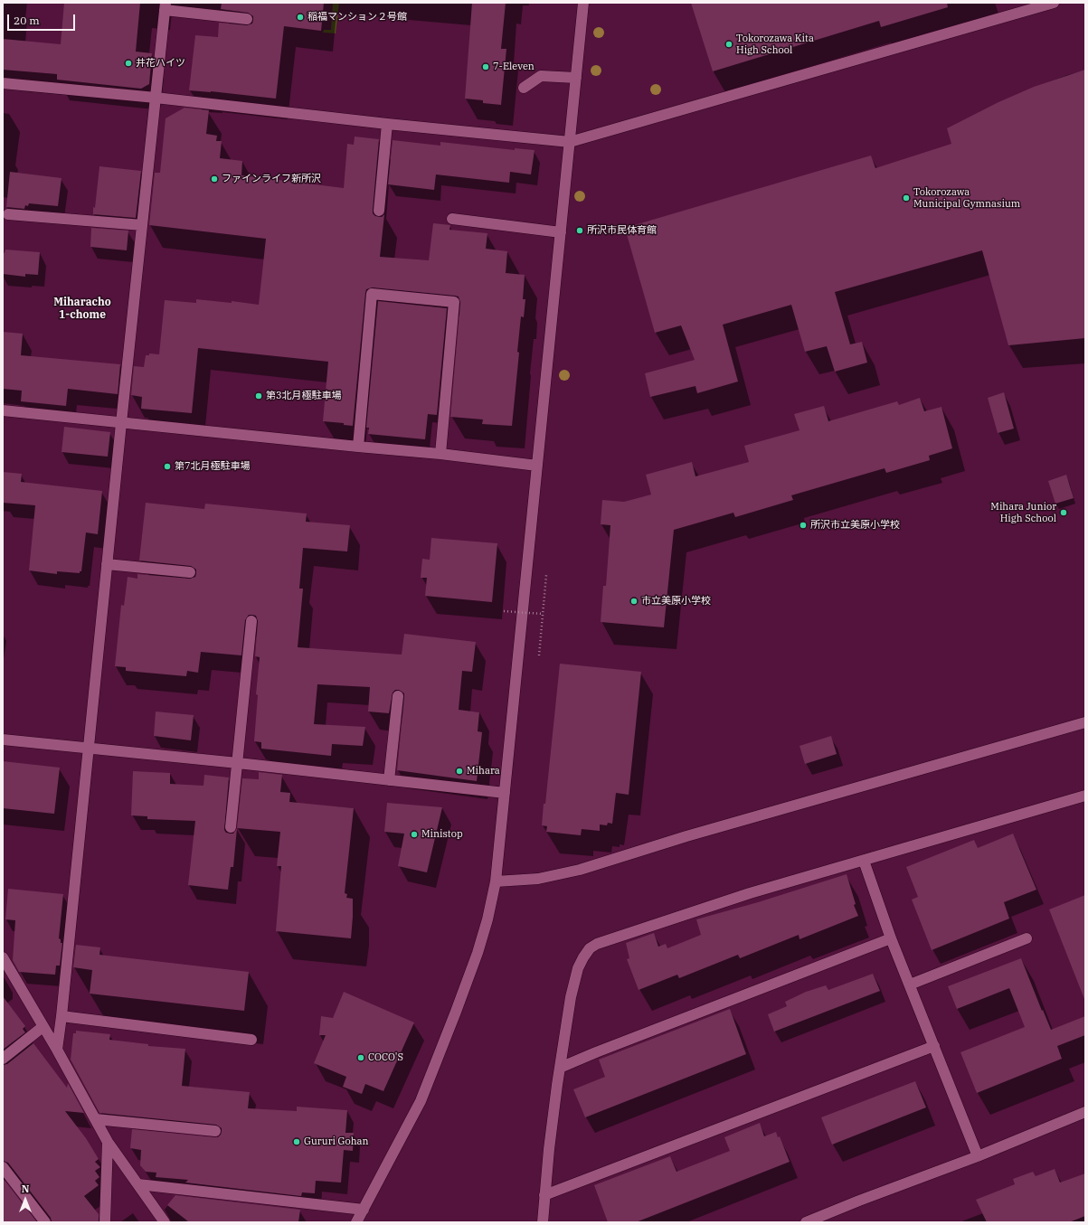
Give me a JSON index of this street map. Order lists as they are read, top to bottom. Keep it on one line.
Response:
{"districts":["Miharacho 1-chome"],"places":["稲福マンション２号館","Tokorozawa Kita High School","井花ハイツ","7-Eleven","ファインライフ新所沢","Tokorozawa Municipal Gymnasium","所沢市民体育館","第3北月極駐車場","第7北月極駐車場","Mihara Junior High School","所沢市立美原小学校","市立美原小学校","Mihara","Ministop","COCO'S","Gururi Gohan"],"scale_bar":"20 m","north":"top"}
